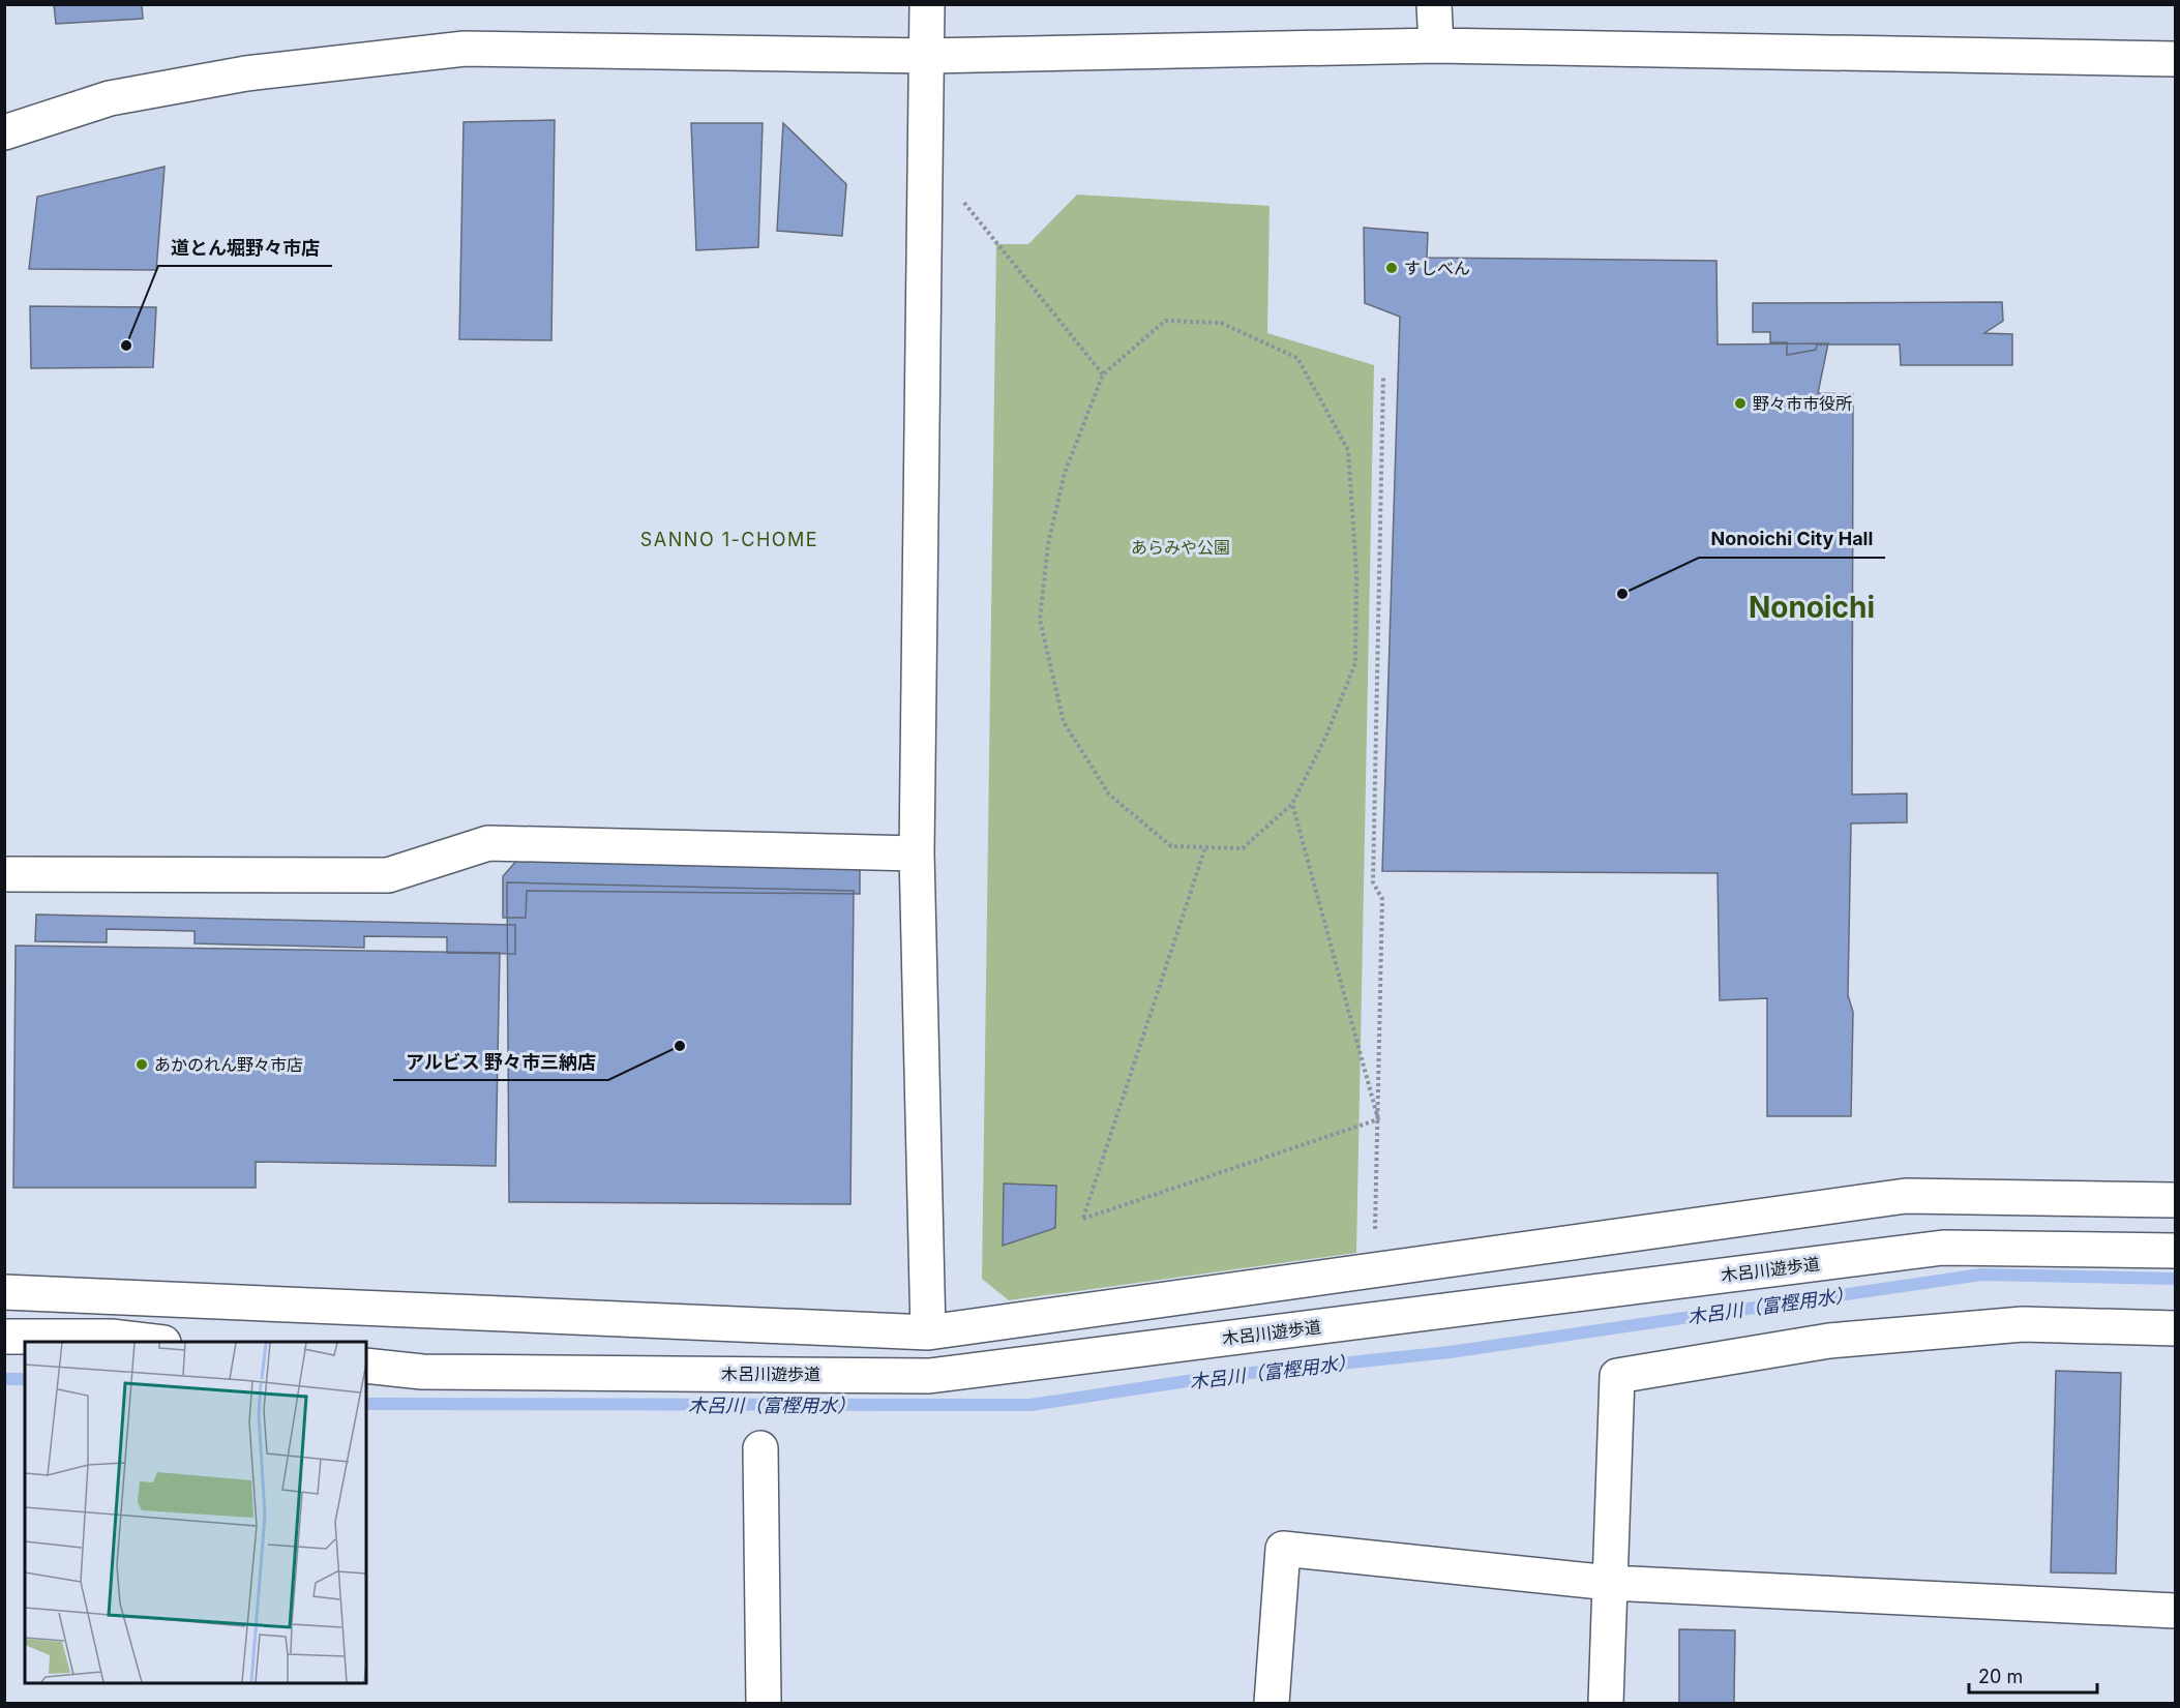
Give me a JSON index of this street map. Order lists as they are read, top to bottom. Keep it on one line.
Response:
{"streets":{"street":["木呂川遊歩道"]},"districts":["SANNO 1-CHOME","Nonoichi"],"water":["木呂川（富樫用水）"],"parks":["あらみや公園"],"places":["すしべん","道とん堀野々市店","野々市市役所","Nonoichi City Hall","アルビス 野々市三納店","あかのれん野々市店"],"scale_bar":"20 m"}
